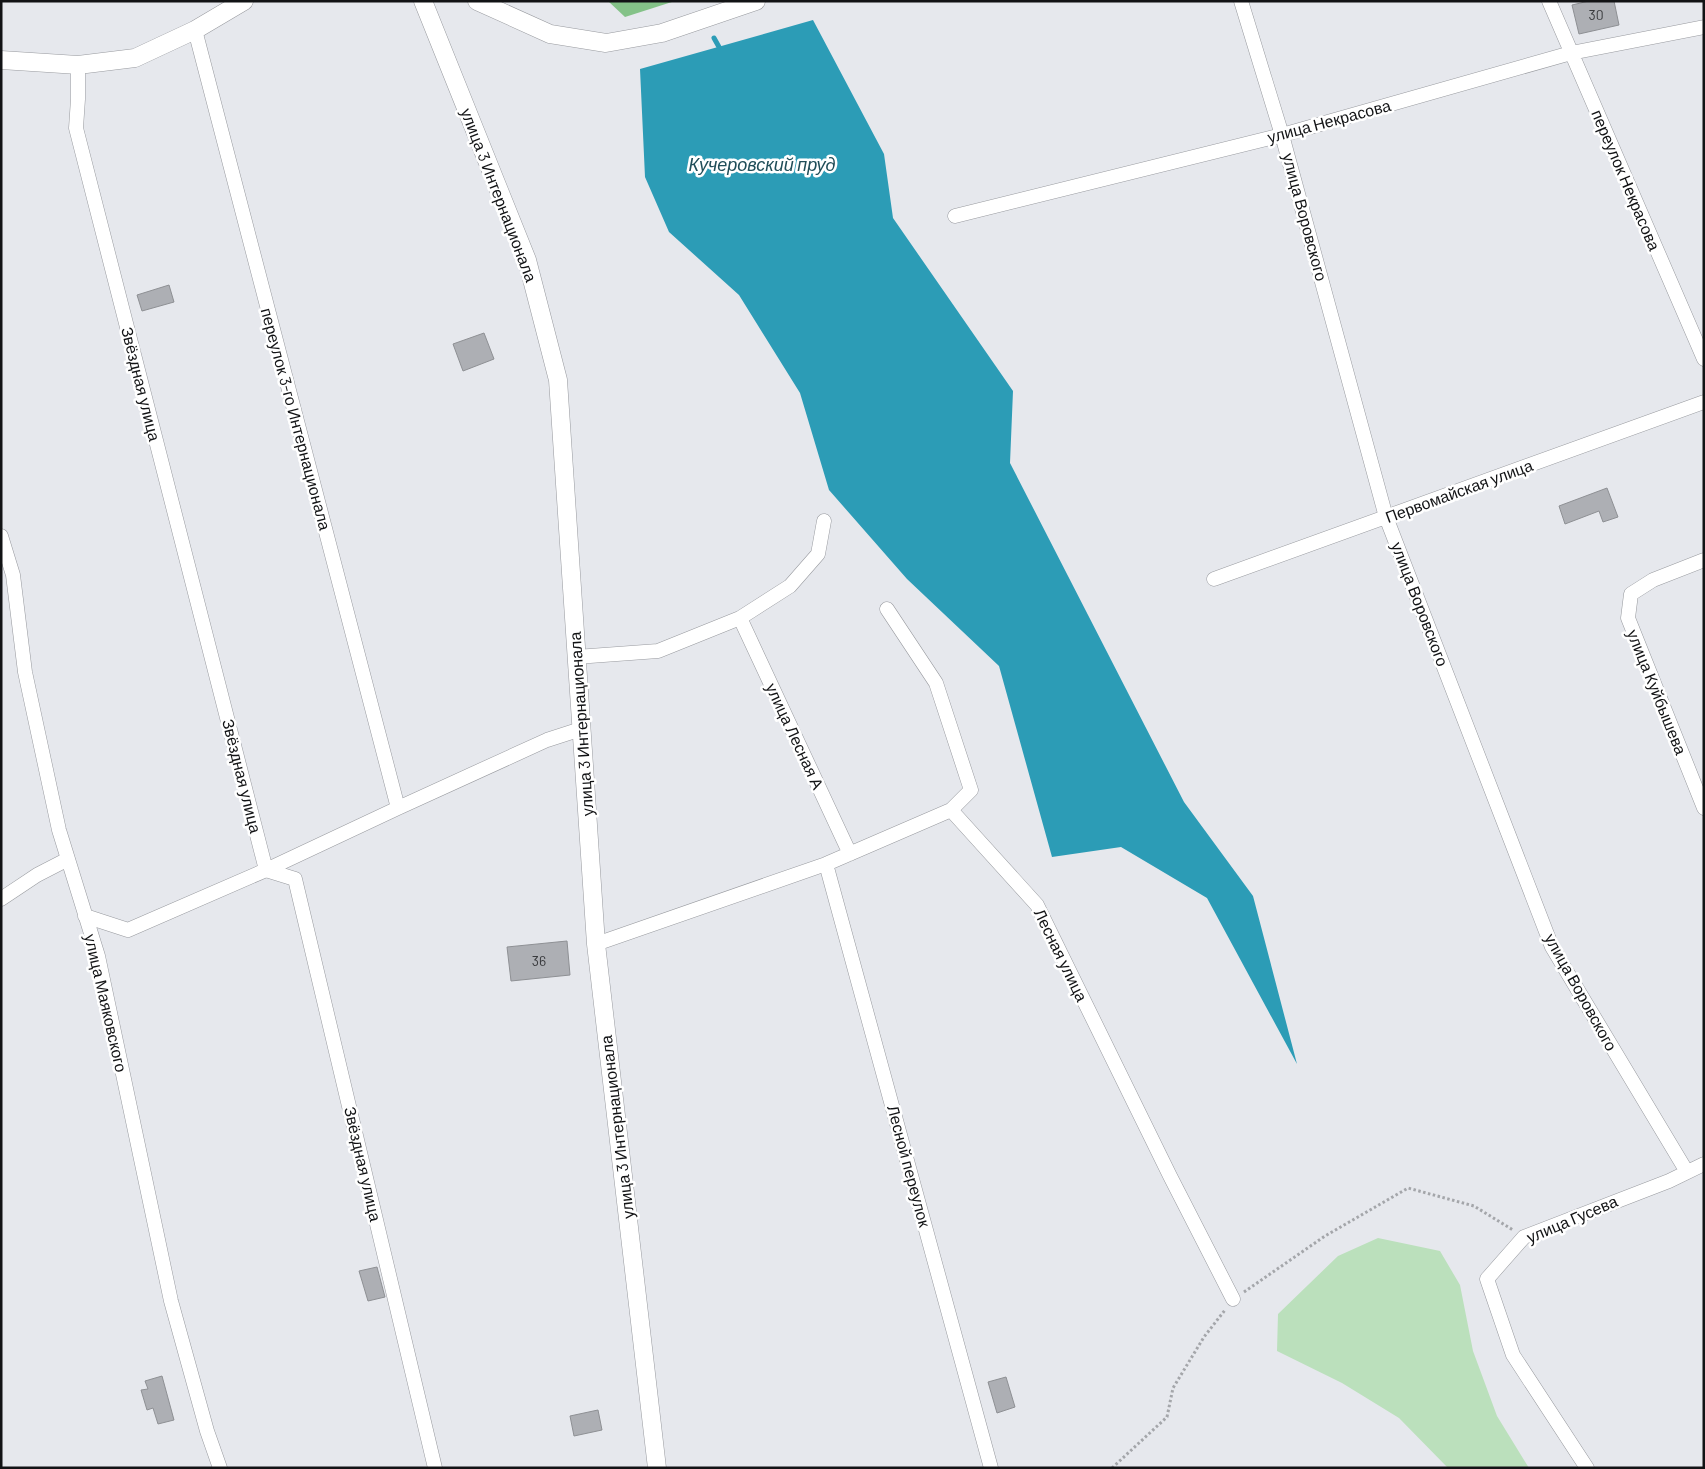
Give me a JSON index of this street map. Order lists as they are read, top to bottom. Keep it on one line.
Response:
{"streets":{"street":["улица Некрасова","переулок Некрасова","улица 3 Интернационала","улица Воровского","Звёздная улица","переулок 3-го Интернационала","Первомайская улица","улица Куйбышева","улица Лесная А","Лесная улица","улица Маяковского","Лесной переулок","улица Гусева"]},"crossings":[["улица Некрасова","переулок Некрасова"],["улица Некрасова","улица Воровского"],["улица Воровского","Первомайская улица"],["улица Воровского","улица Гусева"]],"water":["Кучеровский пруд"],"house_numbers":["30","36"]}
